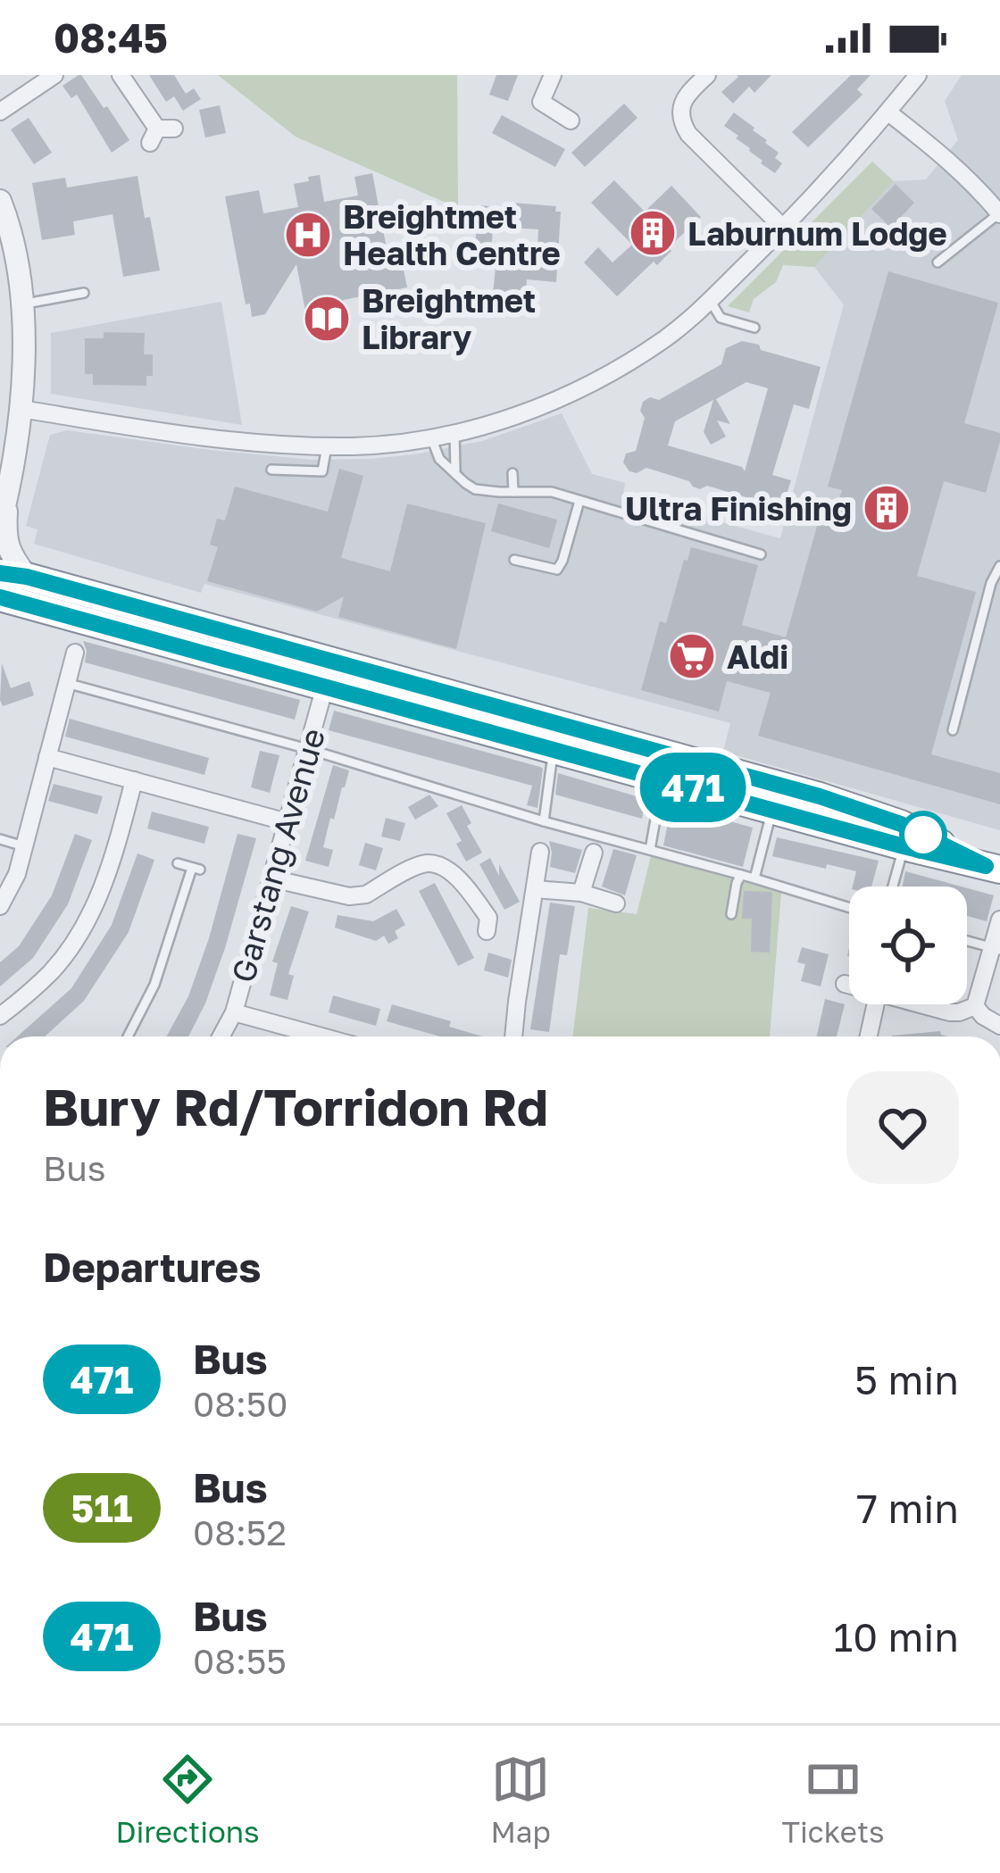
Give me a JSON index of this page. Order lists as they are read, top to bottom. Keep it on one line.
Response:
{"streets":{"street":["Garstang Avenue"]},"places":{"building":["Laburnum Lodge","Ultra Finishing"],"hospital":["Breightmet Health Centre"],"library":["Breightmet Library"],"supermarket":["Aldi"]},"lines":["bus line 471"],"page":{"status":"08:45","on_map":"471","heading":[["Bury Rd/Torridon Rd","Bus"],"Departures"],"list":[{"mark":"471","name":"Bus","note":"08:50","value":"5 min"},{"mark":"511","name":"Bus","note":"08:52","value":"7 min"},{"mark":"471","name":"Bus","note":"08:55","value":"10 min"}],"tabs":["Directions","Map","Tickets"]}}
